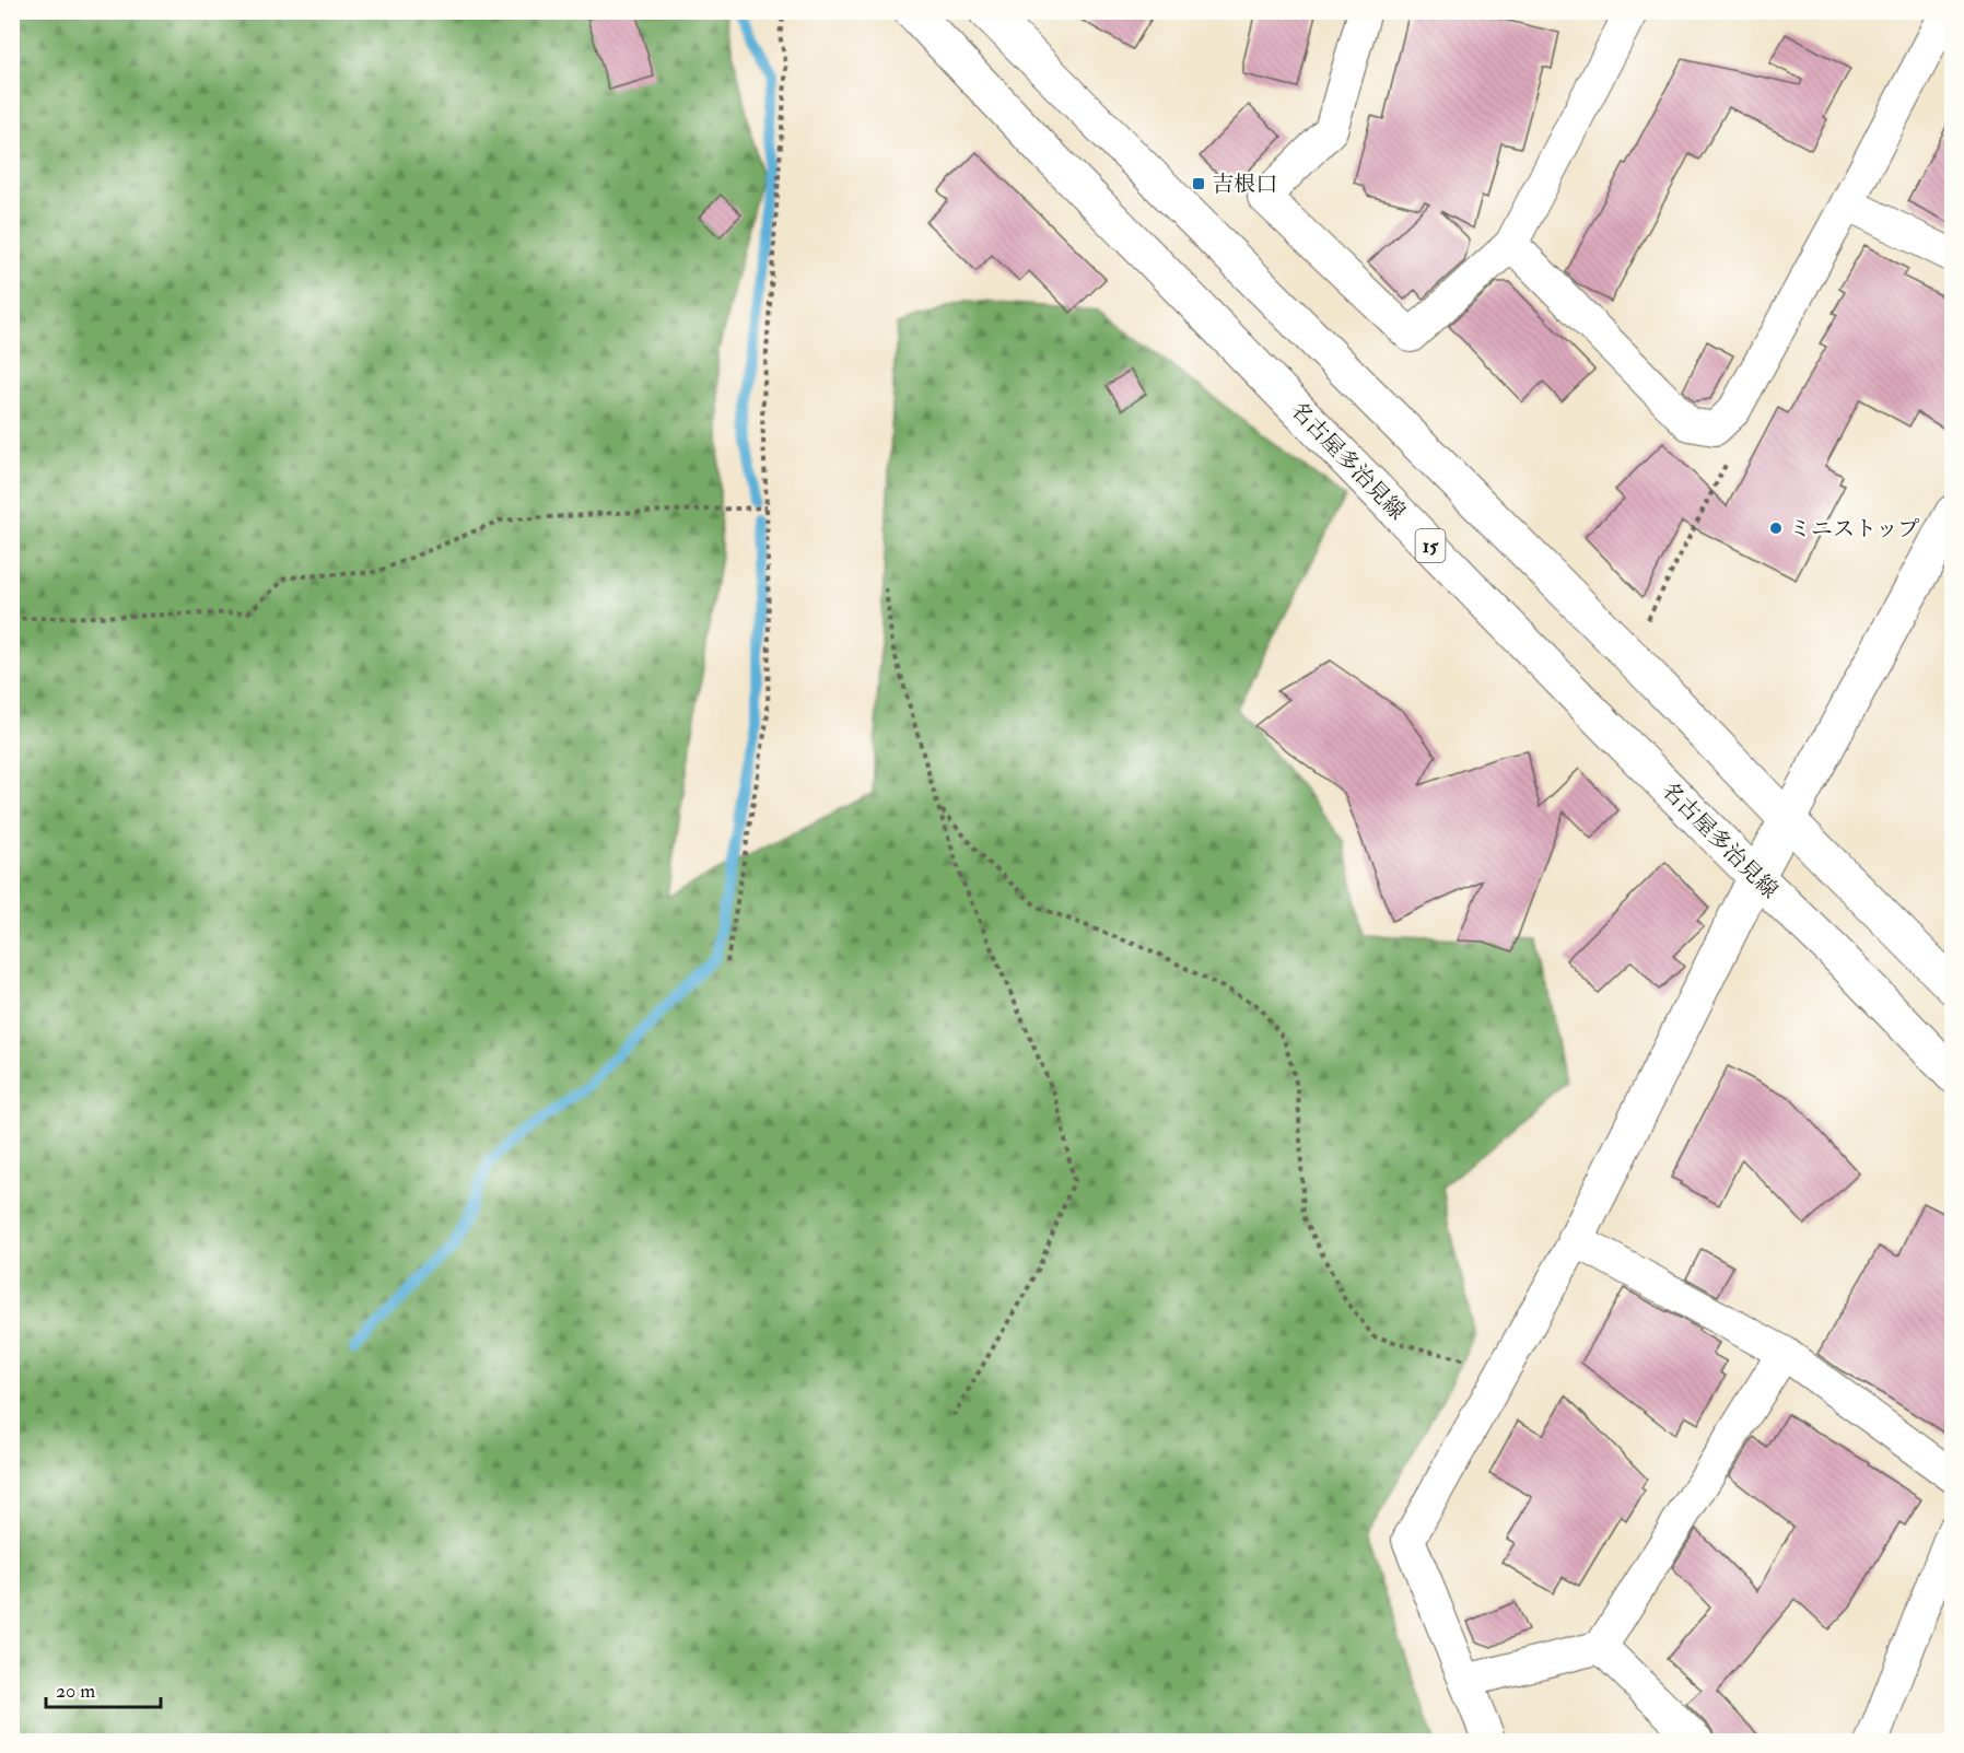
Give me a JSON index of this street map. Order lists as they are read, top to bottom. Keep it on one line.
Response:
{"streets":{"main road":["名古屋多治見線","15"]},"places":{"transit":["吉根口"],"other":["ミニストップ"]},"scale_bar":"20 m"}
